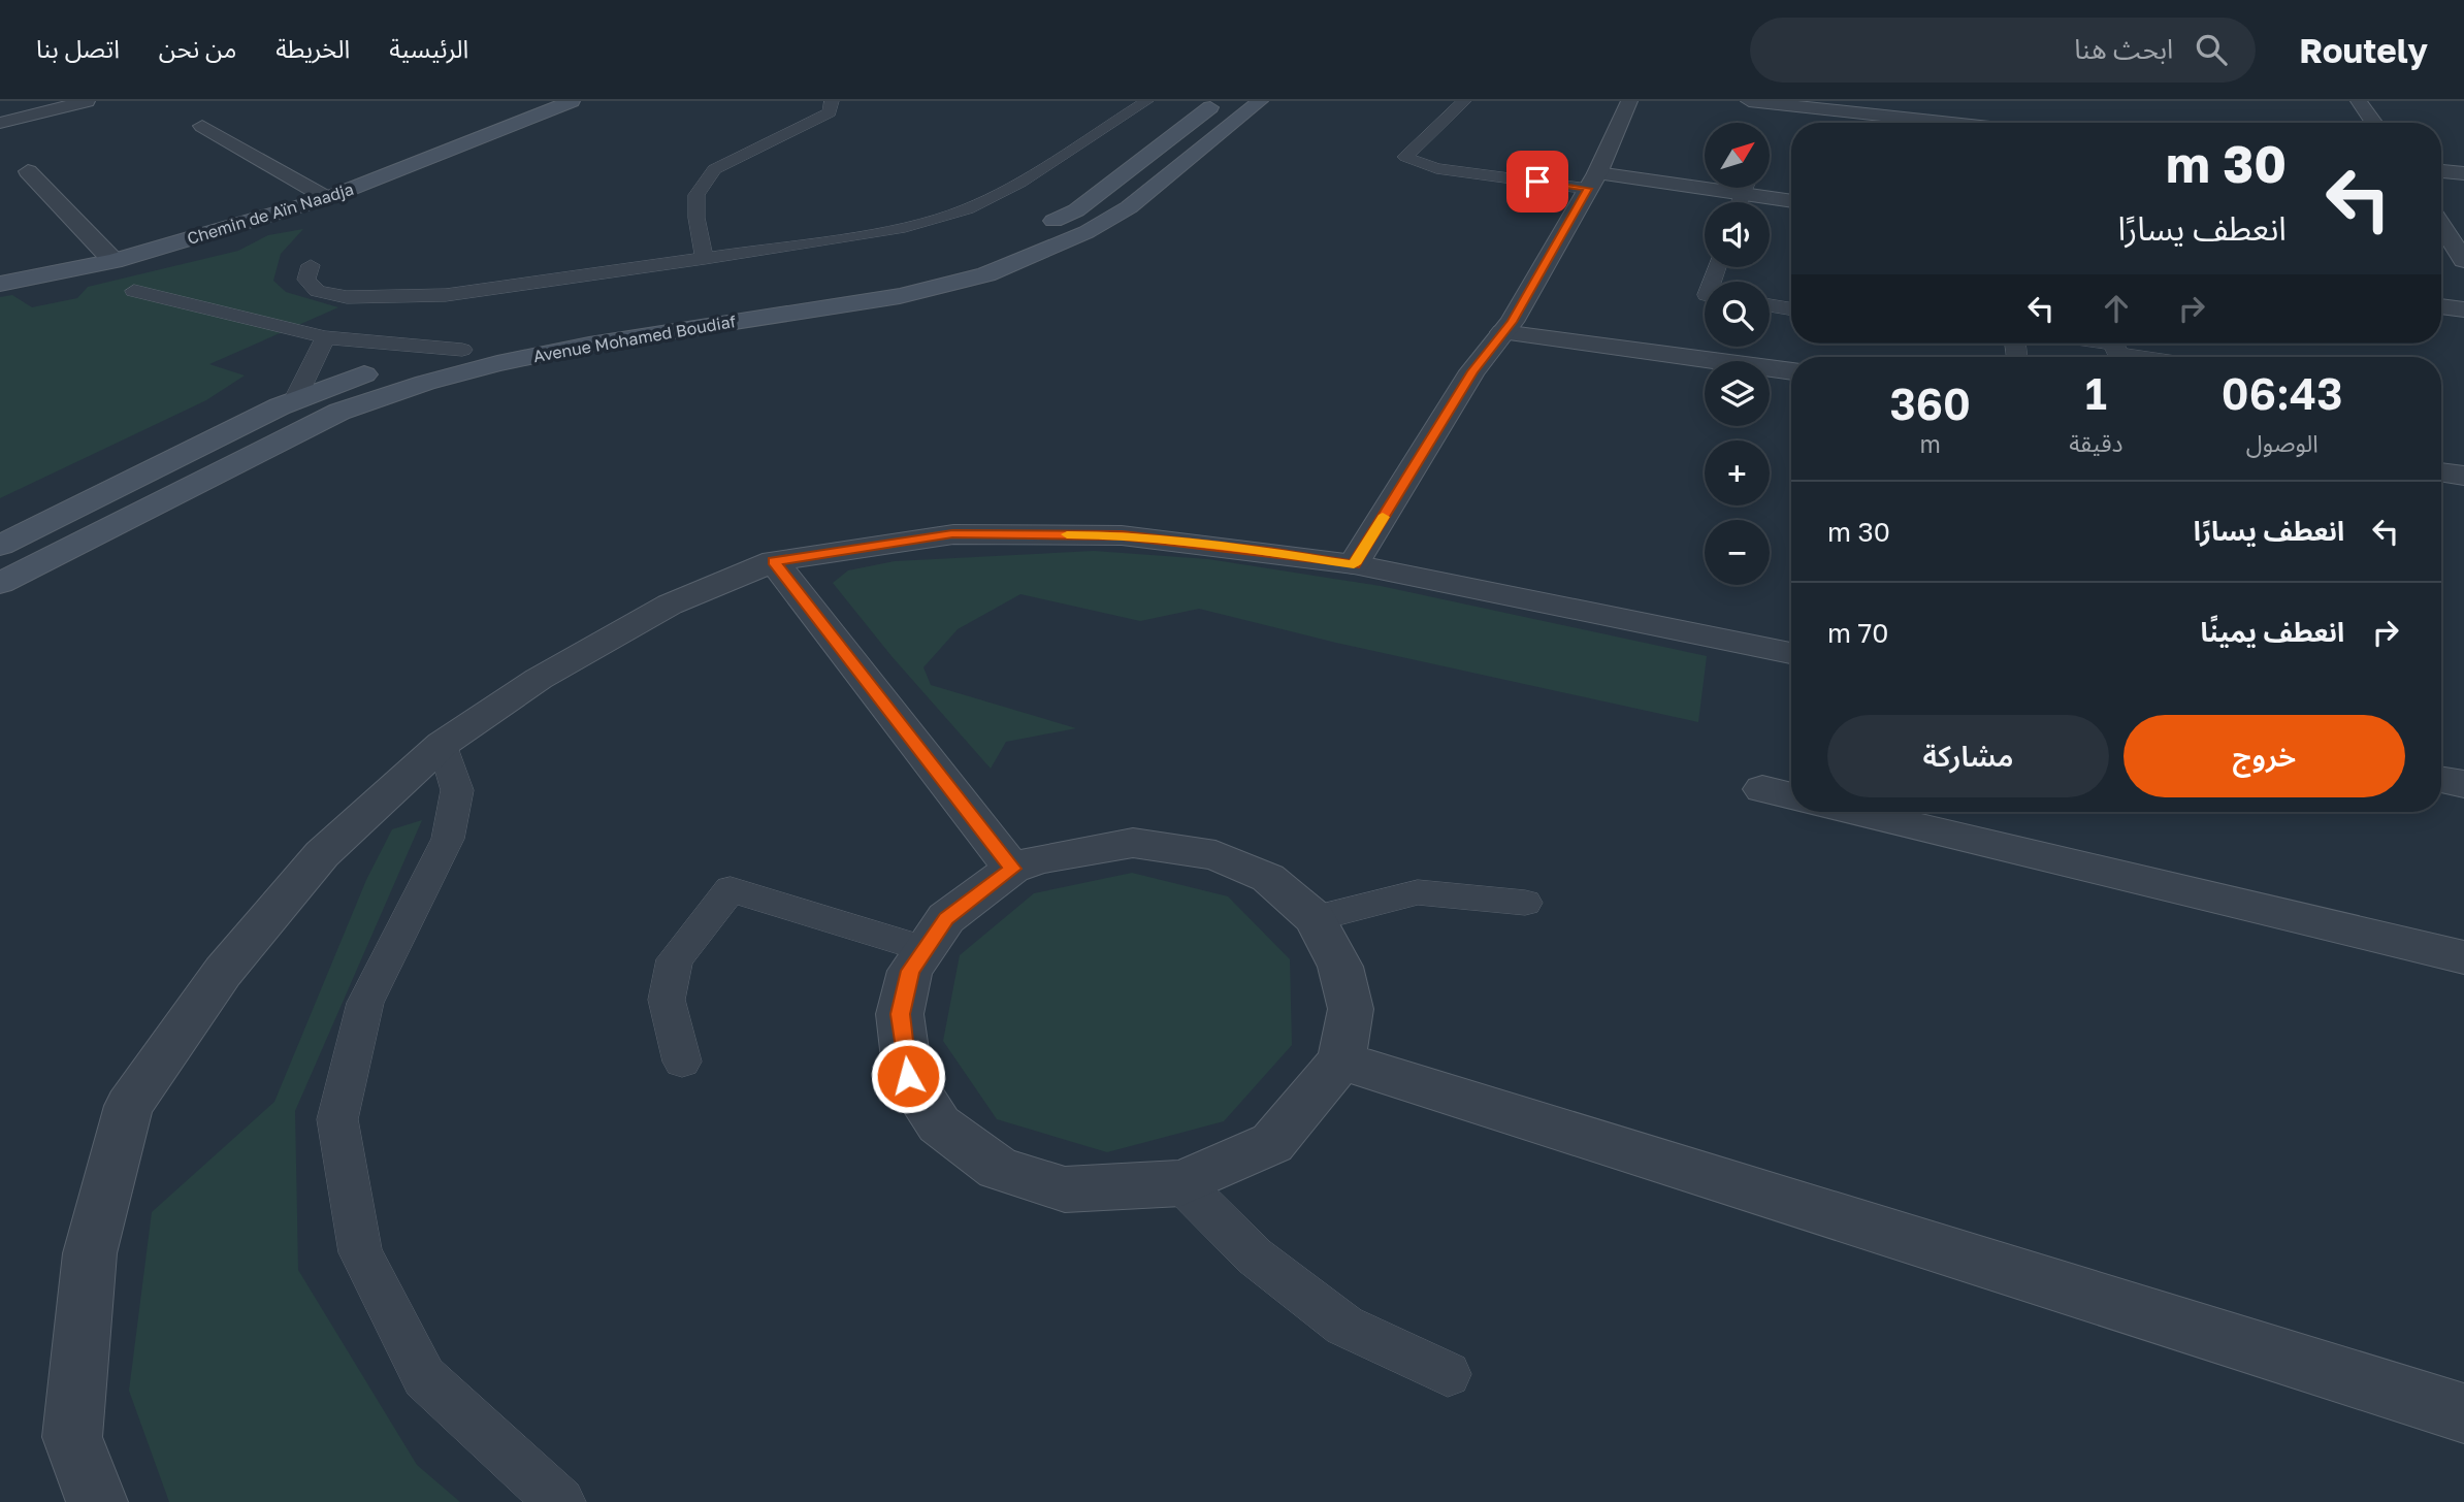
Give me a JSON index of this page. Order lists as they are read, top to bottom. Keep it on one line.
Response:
{"streets":{"main road":["Chemin de Aïn Naadja","Avenue Mohamed Boudiaf"]},"north":"top right","page":{"header":"Routely","search":"ابحث هنا","nav":["الرئيسية","الخريطة","من نحن","اتصل بنا"],"map_buttons":["+","−"],"turn":["30 m","انعطف يسارًا"],"eta":["06:43","الوصول","1","دقيقة","360","m"],"list":[{"name":"انعطف يسارًا","value":"30 m"},{"name":"انعطف يمينًا","value":"70 m"}],"buttons":["خروج","مشاركة"]}}
